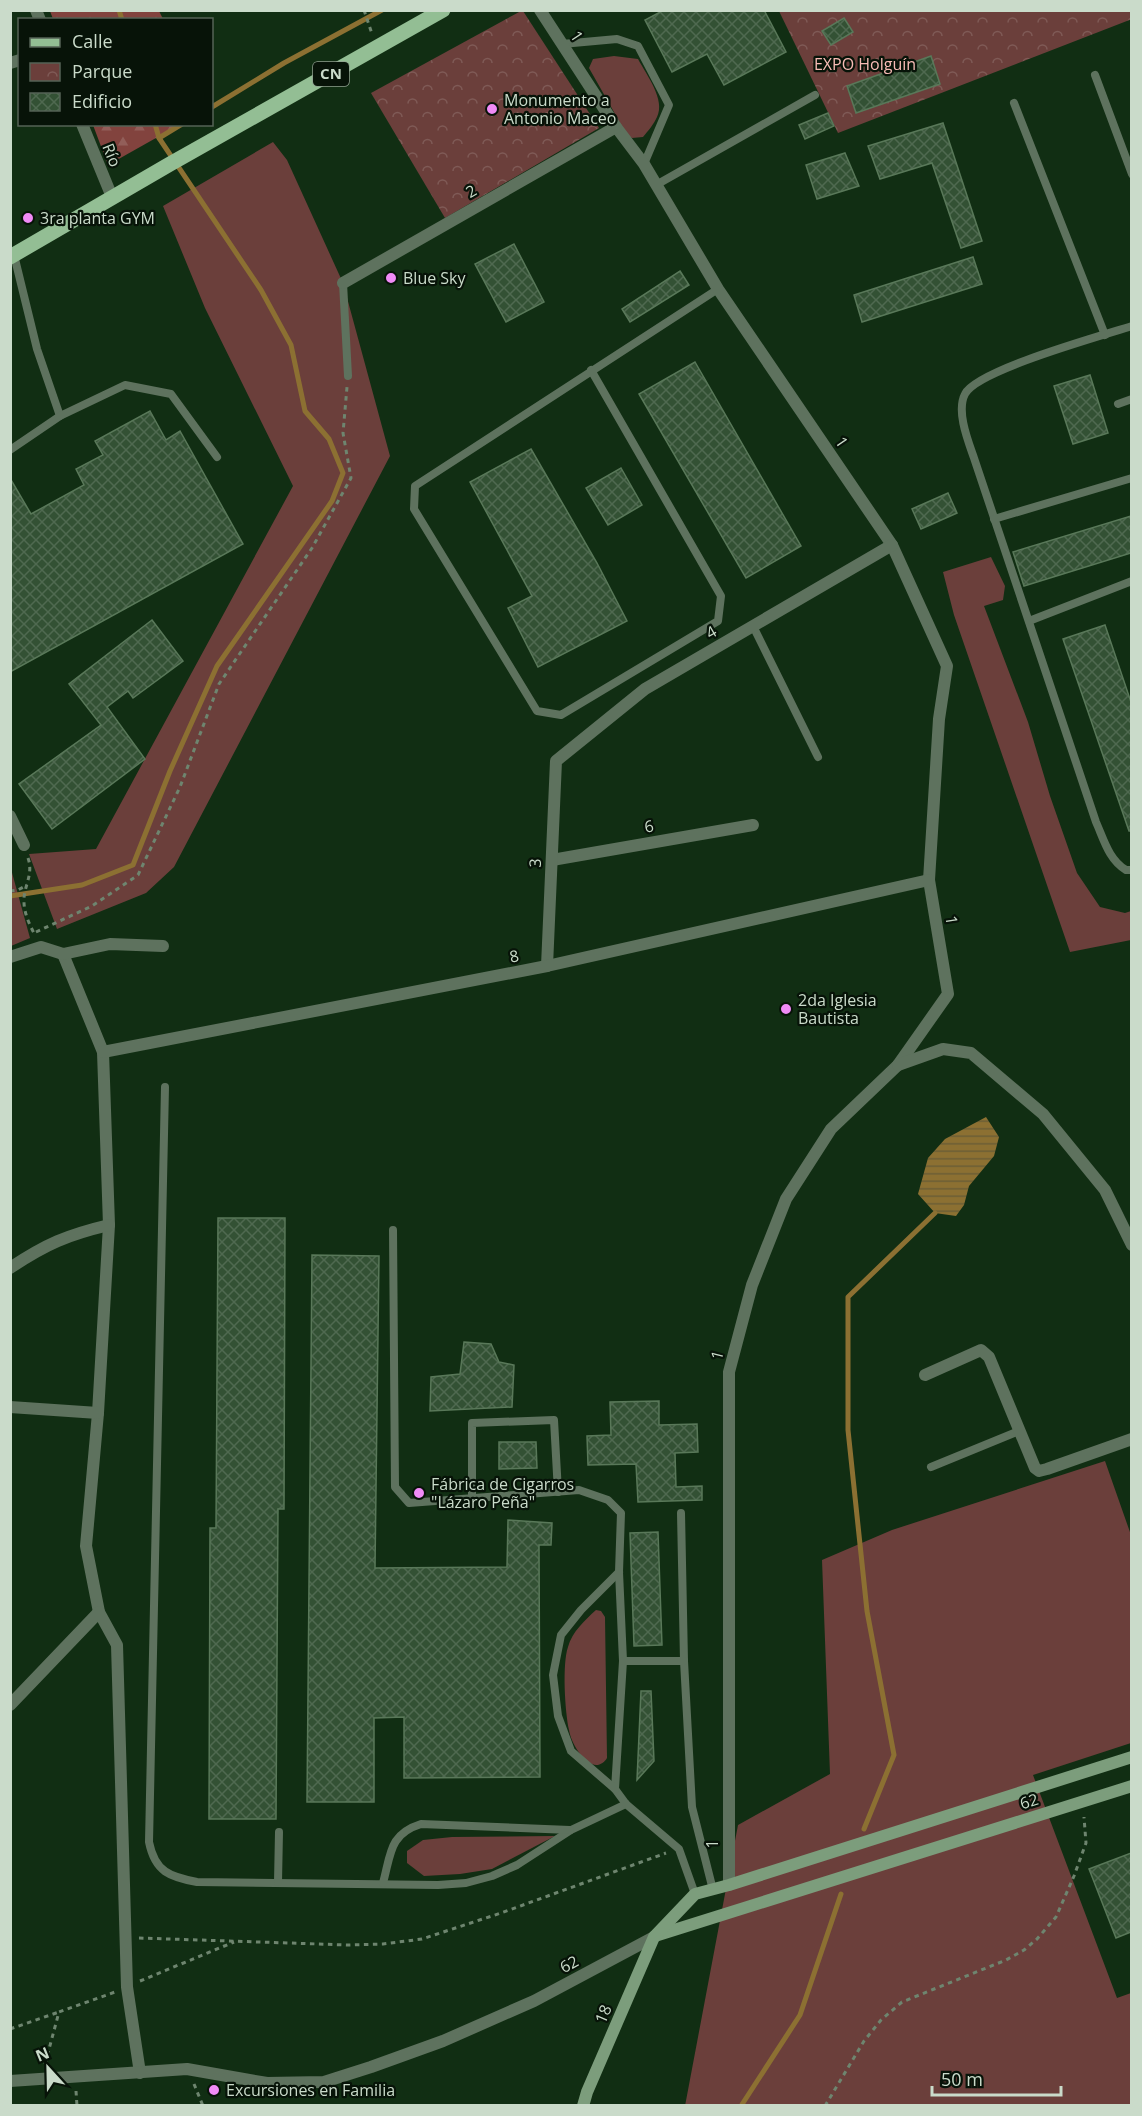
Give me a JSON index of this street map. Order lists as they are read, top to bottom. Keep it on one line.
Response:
{"streets":{"main road":["CN"],"street":["1","Río","2","4","6","3","8","62","18"]},"crossings":[["1","2"],["1","4"],["1","8"],["1","62"],["CN","Río"],["4","3"],["6","3"],["3","8"],["62","18"]],"parks":["EXPO Holguín"],"places":["Monumento a Antonio Maceo","3ra planta GYM","Blue Sky","2da Iglesia Bautista","Fábrica de Cigarros \"Lázaro Peña\"","Excursiones en Familia"],"legend":["Calle","Parque","Edificio"],"scale_bar":"50 m","north":"top"}
